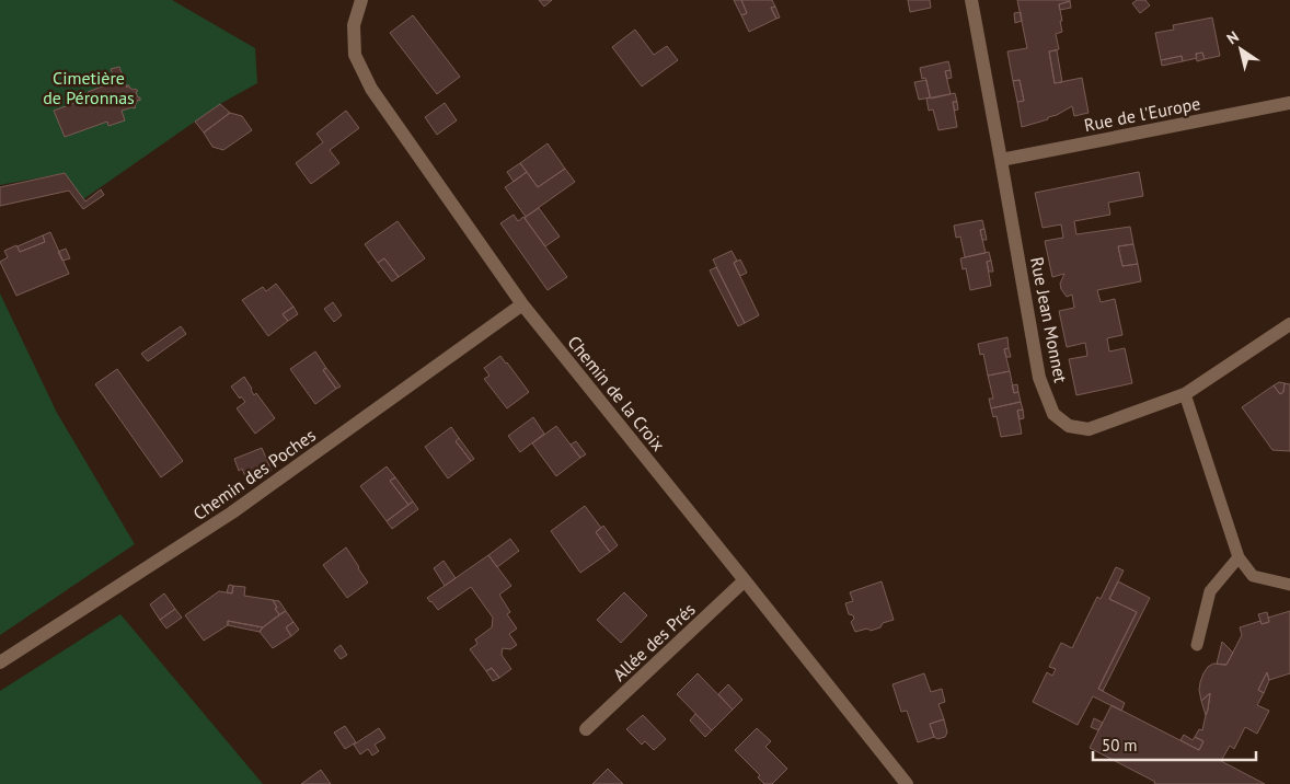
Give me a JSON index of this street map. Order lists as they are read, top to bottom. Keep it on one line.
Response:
{"streets":{"street":["Rue de l'Europe","Rue Jean Monnet","Chemin de la Croix","Chemin des Poches","Allée des Prés"]},"crossings":[["Rue de l'Europe","Rue Jean Monnet"],["Chemin de la Croix","Chemin des Poches"],["Chemin de la Croix","Allée des Prés"]],"parks":["Cimetière de Péronnas"],"scale_bar":"50 m","north":"top left"}
